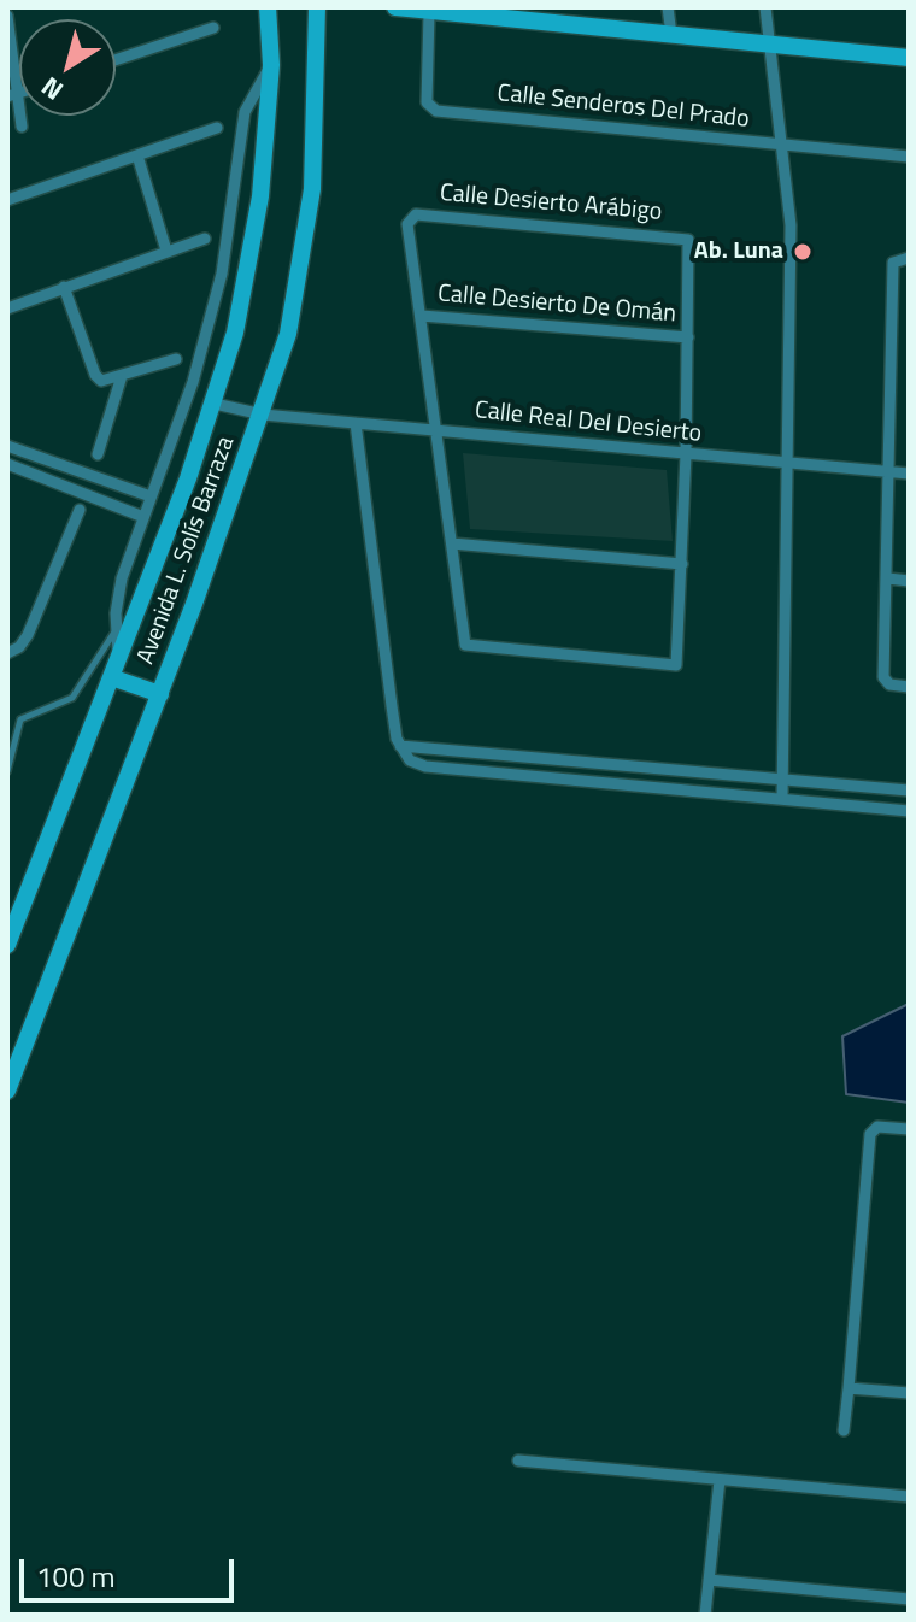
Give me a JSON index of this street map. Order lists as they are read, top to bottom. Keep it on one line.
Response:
{"streets":{"main road":["Avenida L. Solís Barraza"],"street":["Calle Senderos Del Prado","Calle Desierto Arábigo","Calle Desierto De Omán","Calle Real Del Desierto"]},"crossings":[["Calle Desierto Arábigo","Calle Desierto De Omán"],["Calle Desierto Arábigo","Calle Real Del Desierto"],["Calle Real Del Desierto","Avenida L. Solís Barraza"]],"places":["Ab. Luna"],"scale_bar":"100 m","north":"bottom left"}
